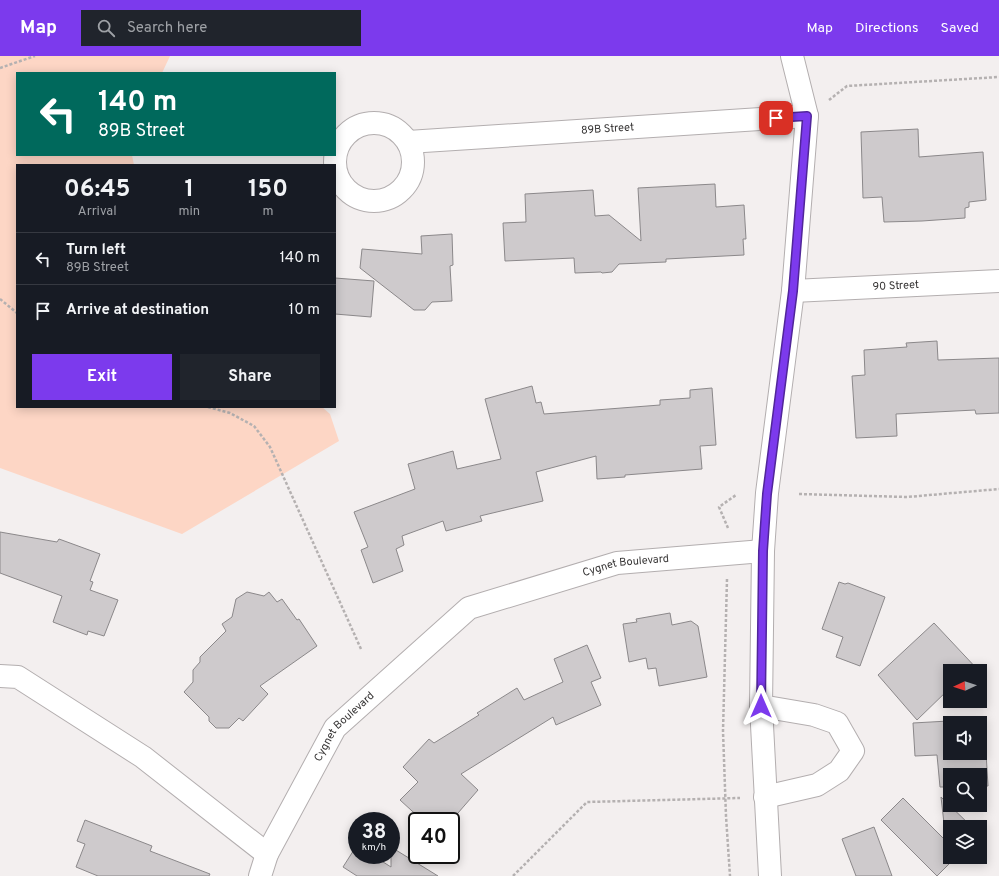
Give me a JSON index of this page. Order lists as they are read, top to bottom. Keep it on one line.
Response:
{"streets":{"street":["89B Street","90 Street","Cygnet Boulevard"]},"north":"left","page":{"header":"Map","search":"Search here","nav":["Map","Directions","Saved"],"turn":["140 m","89B Street"],"eta":["06:45","Arrival","1","min","150","m"],"list":[{"name":"Turn left","note":"89B Street","value":"140 m"},{"name":"Arrive at destination","value":"10 m"}],"buttons":["Exit","Share"],"speed":"38 km/h","limit":"40"}}
